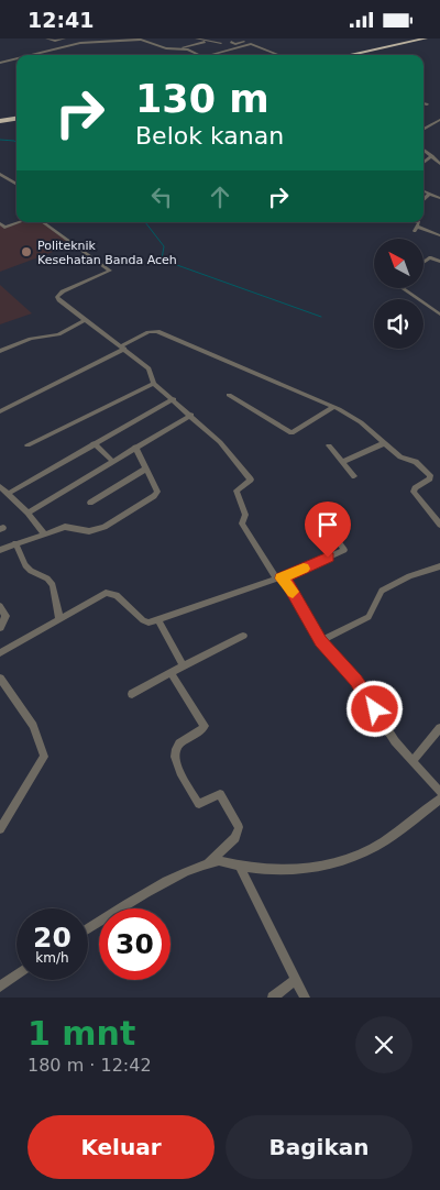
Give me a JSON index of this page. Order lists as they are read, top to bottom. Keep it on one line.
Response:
{"places":["Politeknik Kesehatan Banda Aceh"],"north":"top left","page":{"status":"12:41","turn":["130 m","Belok kanan"],"speed":"20 km/h","limit":"30","heading":["1 mnt","180 m · 12:42"],"buttons":["Keluar","Bagikan"]}}
